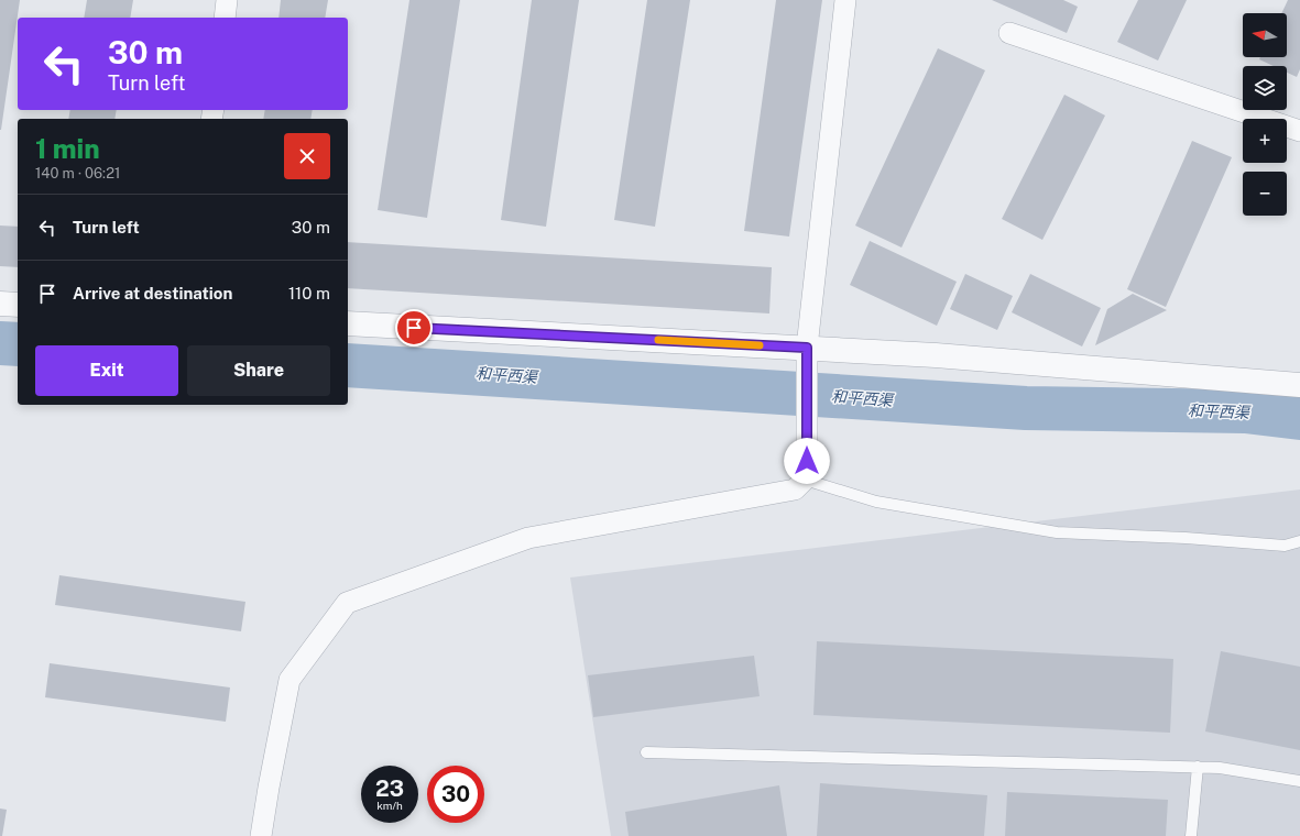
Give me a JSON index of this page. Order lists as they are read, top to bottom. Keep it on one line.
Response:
{"water":["和平西渠"],"north":"left","page":{"map_buttons":["+","−"],"turn":["30 m","Turn left"],"heading":["1 min","140 m · 06:21"],"list":[{"name":"Turn left","value":"30 m"},{"name":"Arrive at destination","value":"110 m"}],"buttons":["Exit","Share"],"speed":"23 km/h","limit":"30"}}
